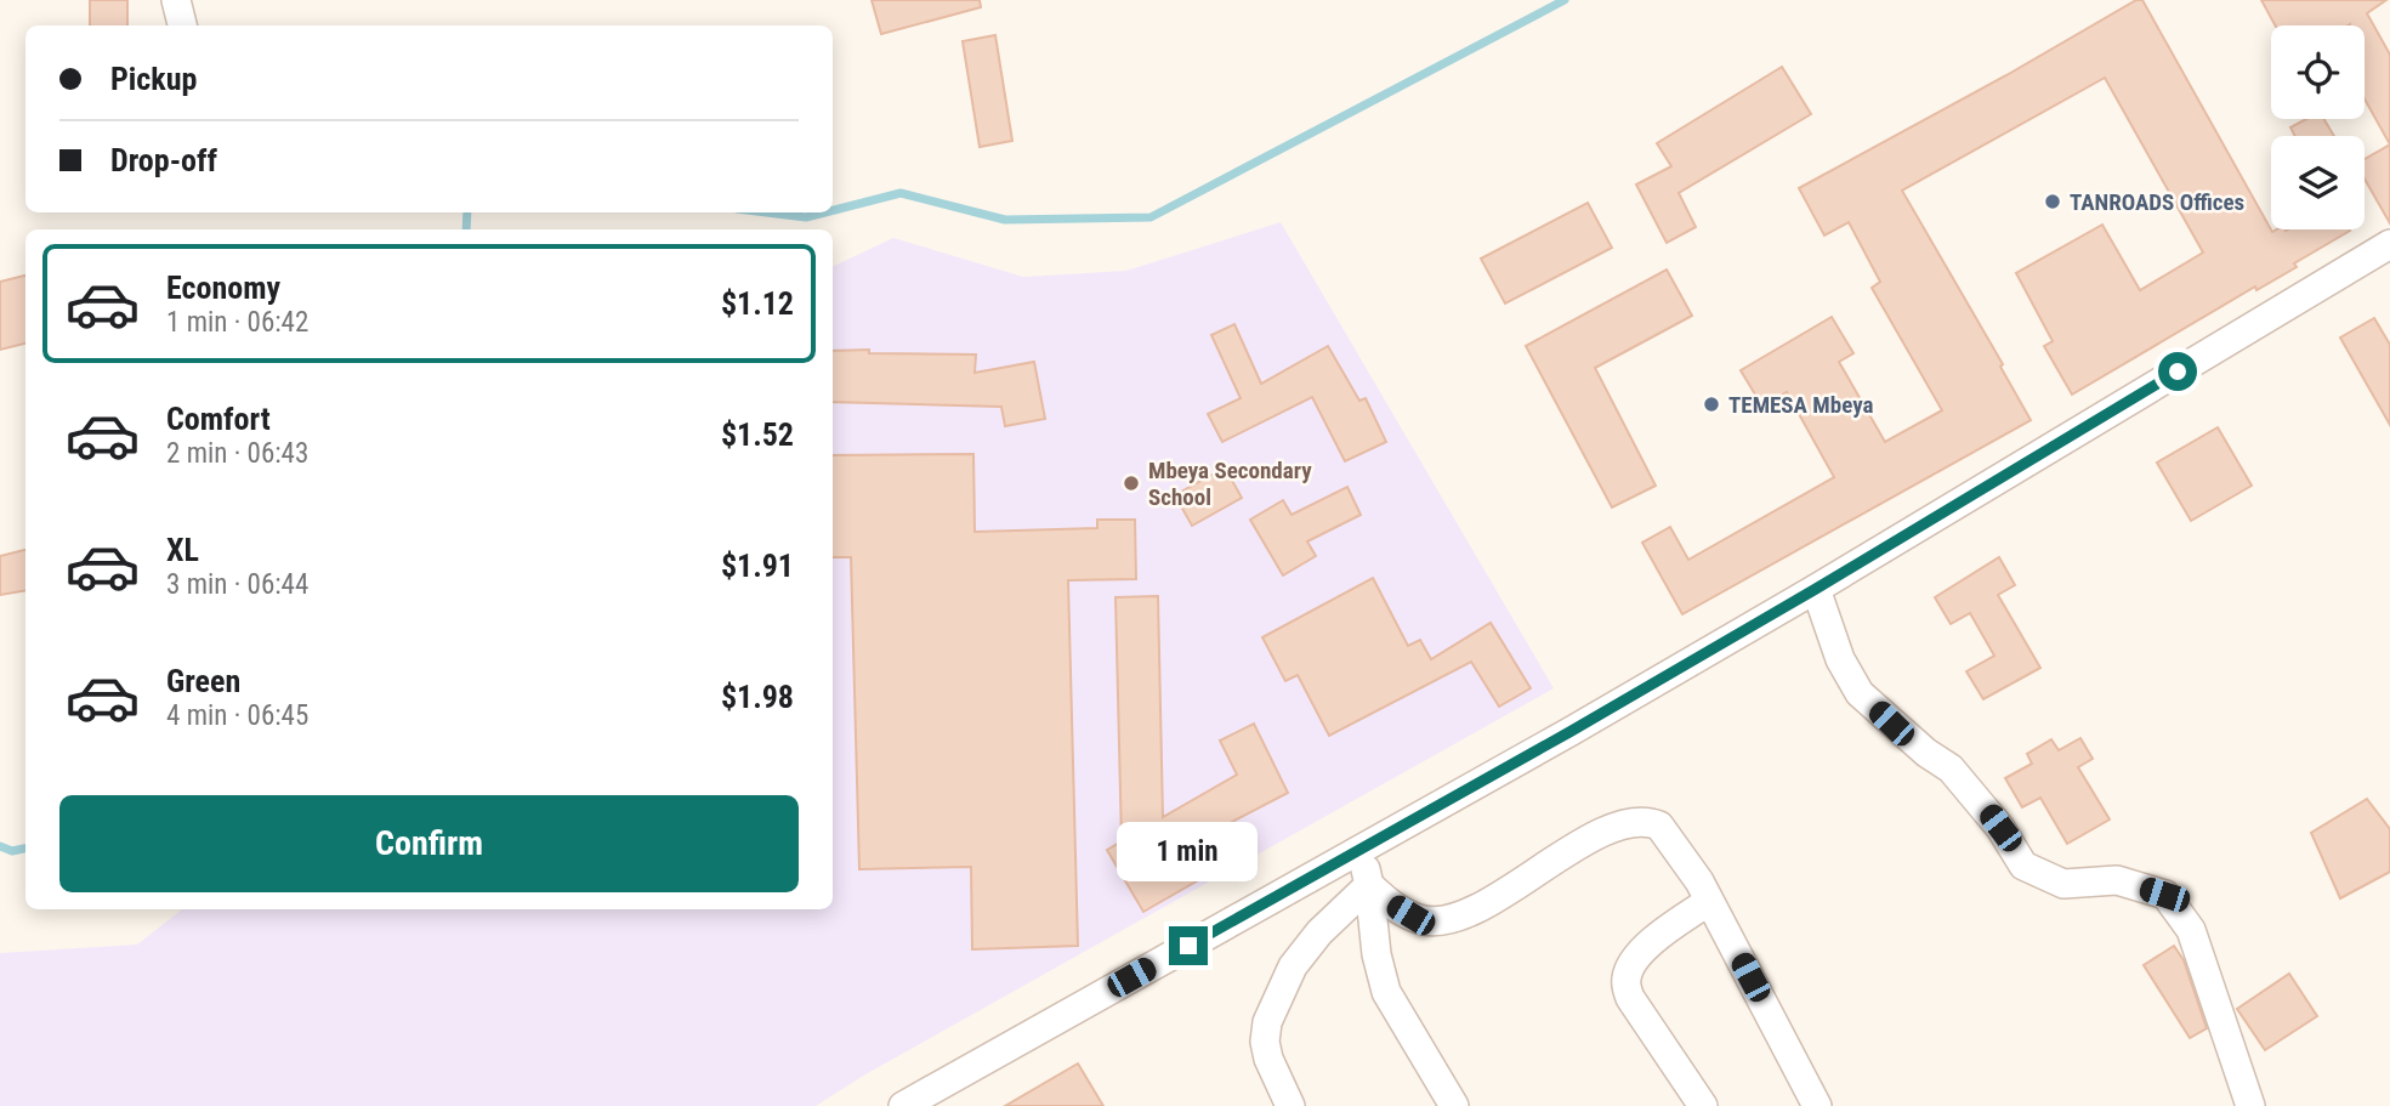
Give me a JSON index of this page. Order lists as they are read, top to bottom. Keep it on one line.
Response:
{"places":["TANROADS Offices","TEMESA Mbeya","Mbeya Secondary School"],"page":{"banner":["Pickup","Drop-off"],"list":[{"name":"Economy","note":"1 min · 06:42","value":"$1.12"},{"name":"Comfort","note":"2 min · 06:43","value":"$1.52"},{"name":"XL","note":"3 min · 06:44","value":"$1.91"},{"name":"Green","note":"4 min · 06:45","value":"$1.98"}],"buttons":"Confirm","bubble":"1 min"}}
